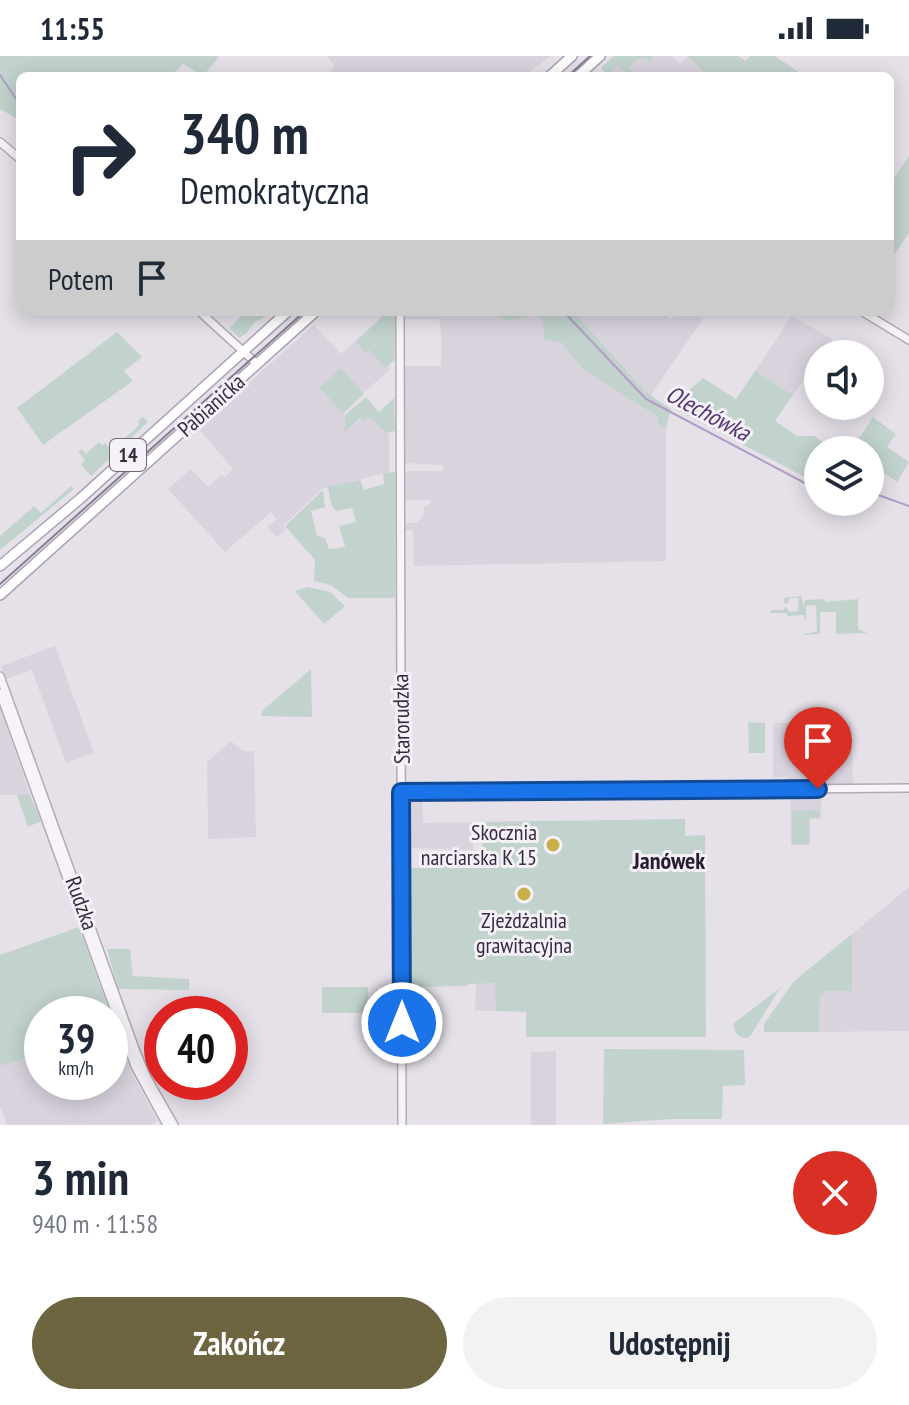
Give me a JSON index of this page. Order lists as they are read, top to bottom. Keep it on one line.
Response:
{"streets":{"main road":["Pabianicka","14"],"street":["Starorudzka","Rudzka"]},"districts":["Janówek"],"water":["Olechówka"],"places":["Skocznia narciarska K 15","Zjeżdżalnia grawitacyjna"],"page":{"status":"11:55","turn":["340 m","Demokratyczna"],"then":"Potem","speed":"39 km/h","limit":"40","heading":["3 min","940 m · 11:58"],"buttons":["Zakończ","Udostępnij"]}}
